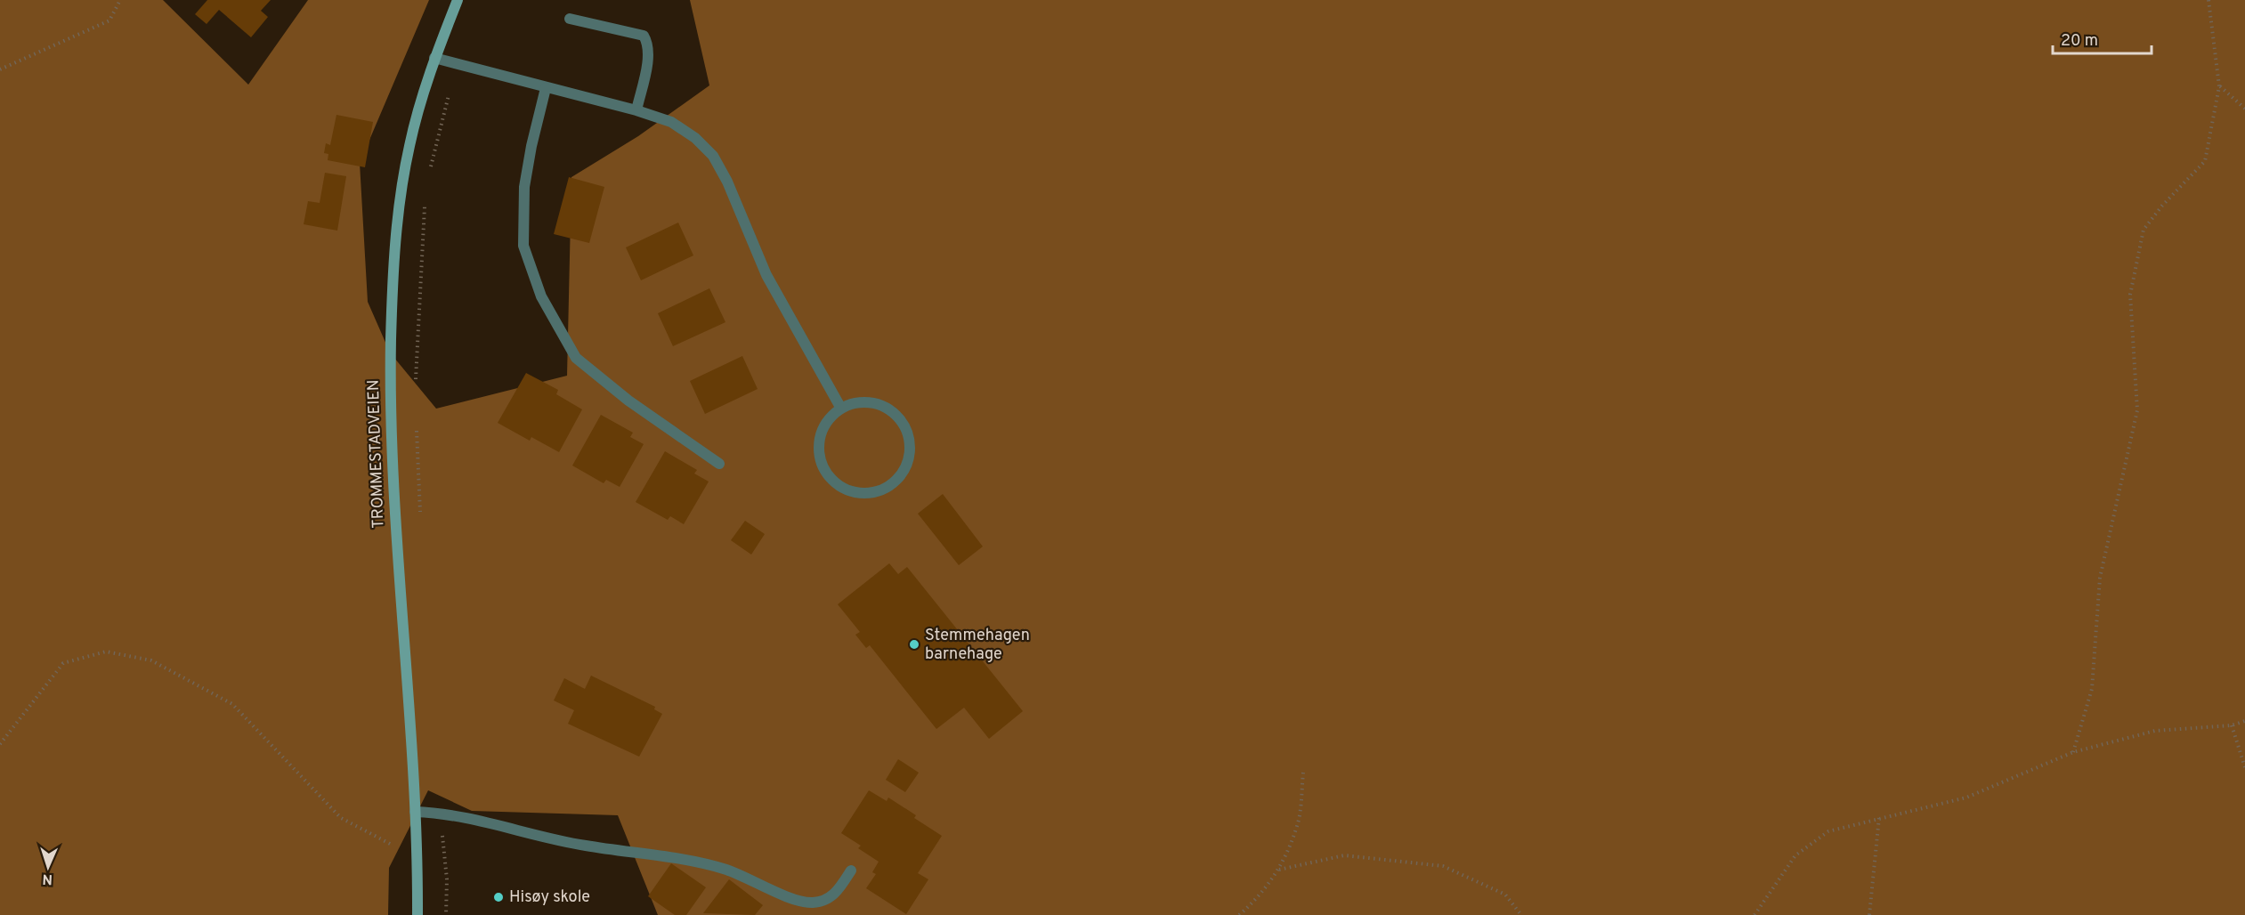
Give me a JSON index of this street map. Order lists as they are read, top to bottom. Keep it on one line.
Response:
{"streets":{"main road":["TROMMESTADVEIEN"]},"places":["Stemmehagen barnehage","Hisøy skole"],"scale_bar":"20 m","north":"bottom"}
